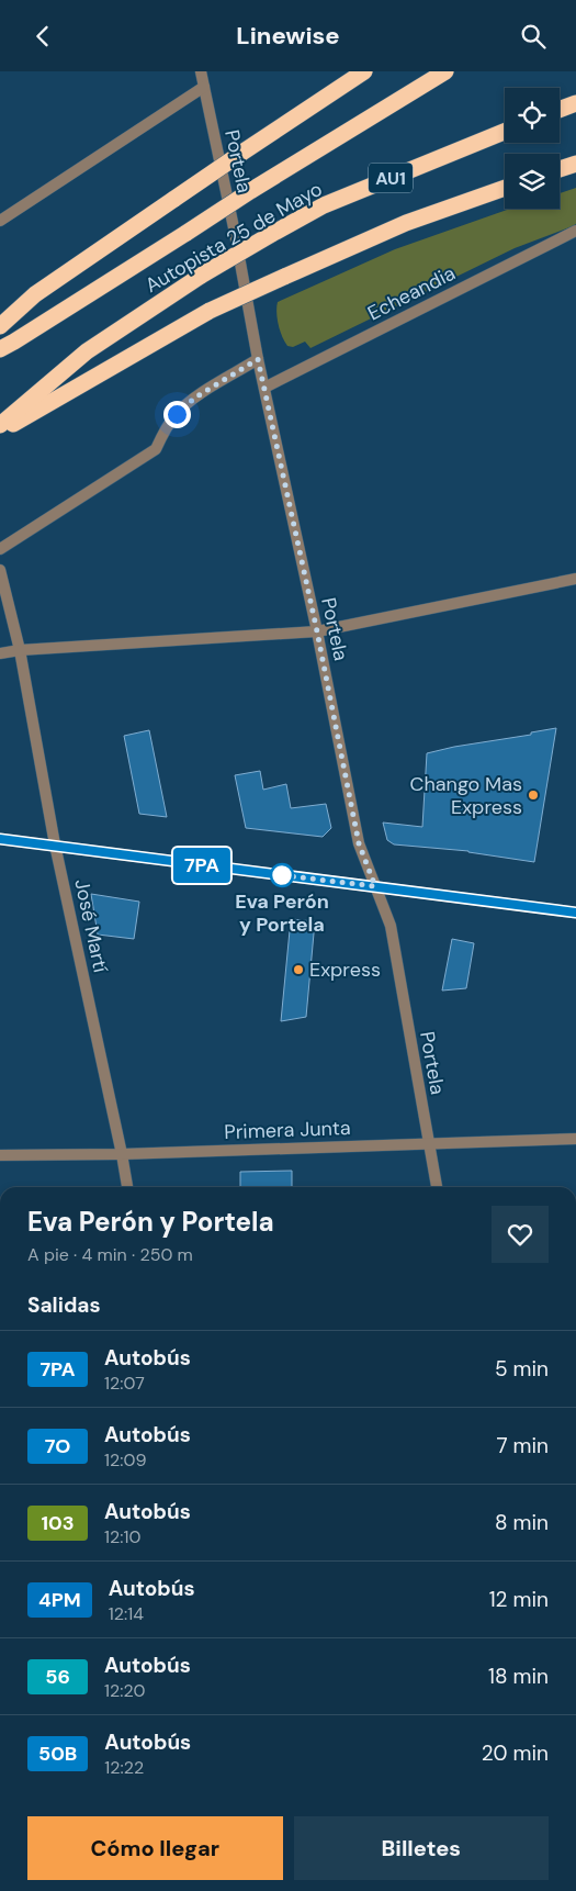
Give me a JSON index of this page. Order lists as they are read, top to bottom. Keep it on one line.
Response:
{"streets":{"highway":["AU1","Autopista 25 de Mayo"],"street":["Portela","Echeandia","José Martí","Primera Junta"]},"crossings":[["Portela","Echeandia"],["Portela","Primera Junta"],["José Martí","Primera Junta"]],"places":["Chango Mas Express","Eva Perón y Portela","Express"],"lines":["bus line 7PA"],"page":{"header":"Linewise","on_map":"7PA","heading":[["Eva Perón y Portela","A pie · 4 min · 250 m"],"Salidas"],"list":[{"mark":"7PA","name":"Autobús","note":"12:07","value":"5 min"},{"mark":"7O","name":"Autobús","note":"12:09","value":"7 min"},{"mark":"103","name":"Autobús","note":"12:10","value":"8 min"},{"mark":"4PM","name":"Autobús","note":"12:14","value":"12 min"},{"mark":"56","name":"Autobús","note":"12:20","value":"18 min"},{"mark":"50B","name":"Autobús","note":"12:22","value":"20 min"}],"buttons":["Cómo llegar","Billetes"]}}
